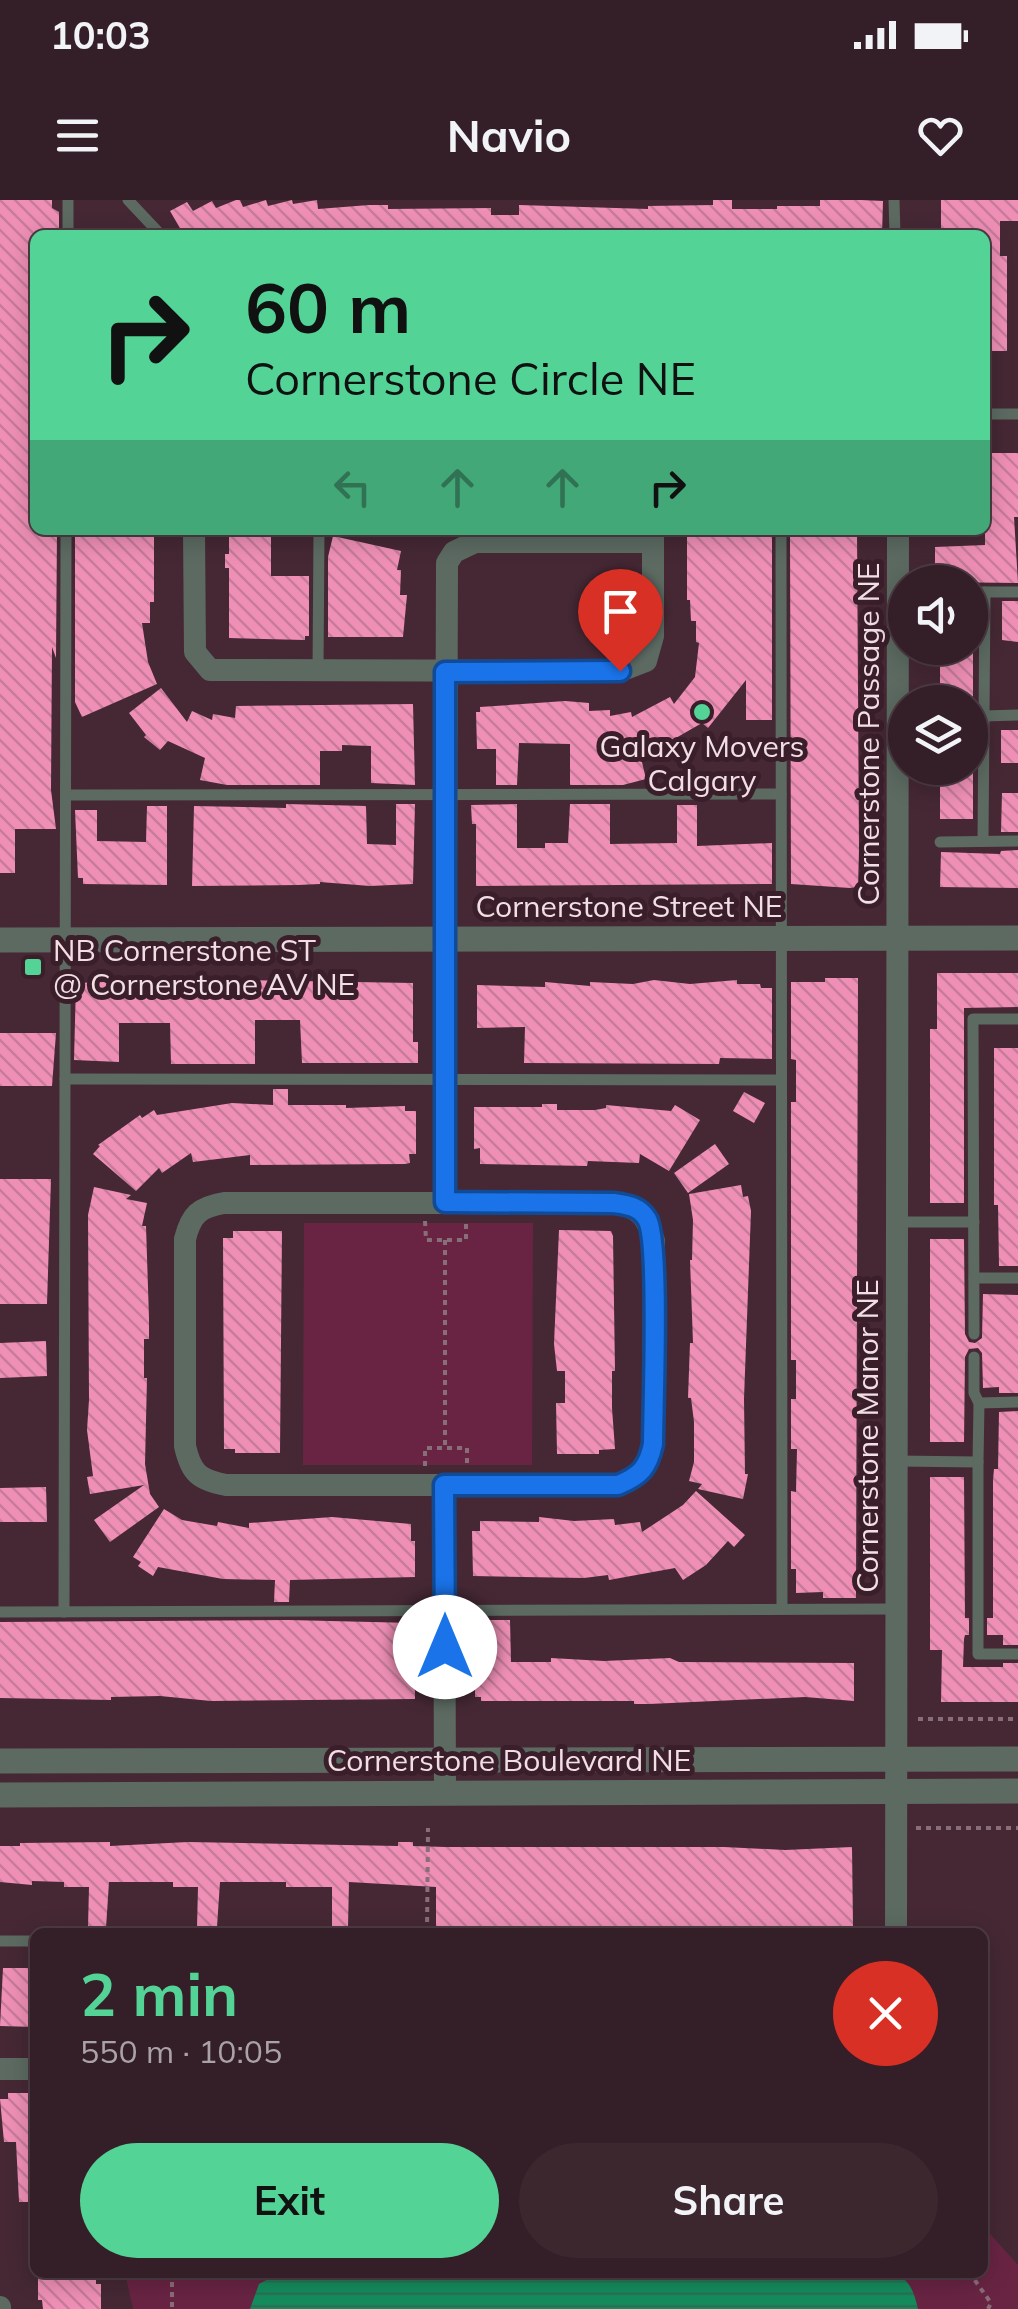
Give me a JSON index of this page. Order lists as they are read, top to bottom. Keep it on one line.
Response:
{"streets":{"street":["Cornerstone Passage NE","Cornerstone Street NE","Cornerstone Manor NE","Cornerstone Boulevard NE"]},"crossings":[["Cornerstone Passage NE","Cornerstone Street NE"],["Cornerstone Passage NE","Cornerstone Manor NE"],["Cornerstone Street NE","Cornerstone Manor NE"],["Cornerstone Manor NE","Cornerstone Boulevard NE"]],"places":{"other":["Galaxy Movers Calgary"],"transit":["NB Cornerstone ST @ Cornerstone AV NE"]},"page":{"status":"10:03","header":"Navio","turn":["60 m","Cornerstone Circle NE"],"heading":["2 min","550 m · 10:05"],"buttons":["Exit","Share"]}}
